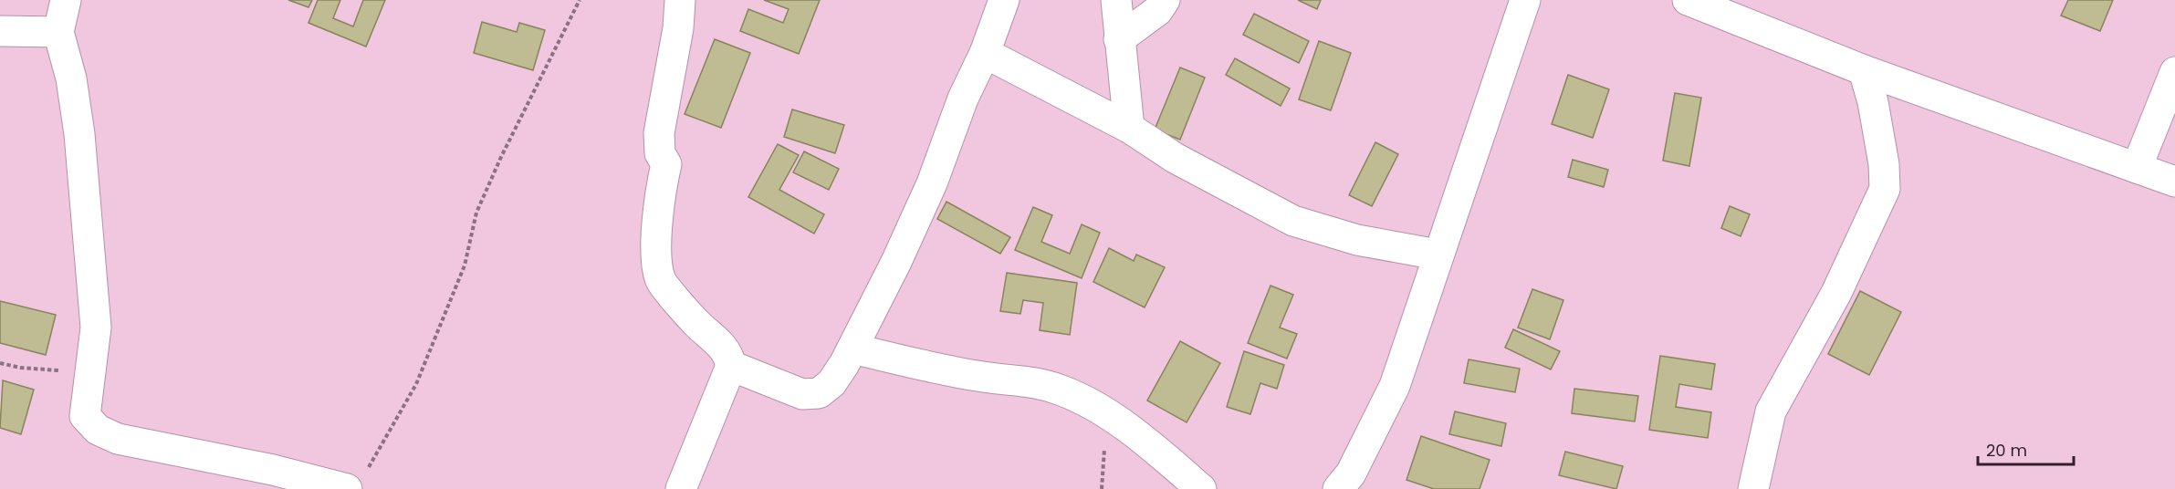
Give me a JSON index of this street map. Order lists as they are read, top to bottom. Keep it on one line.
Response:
{"scale_bar":"20 m"}
